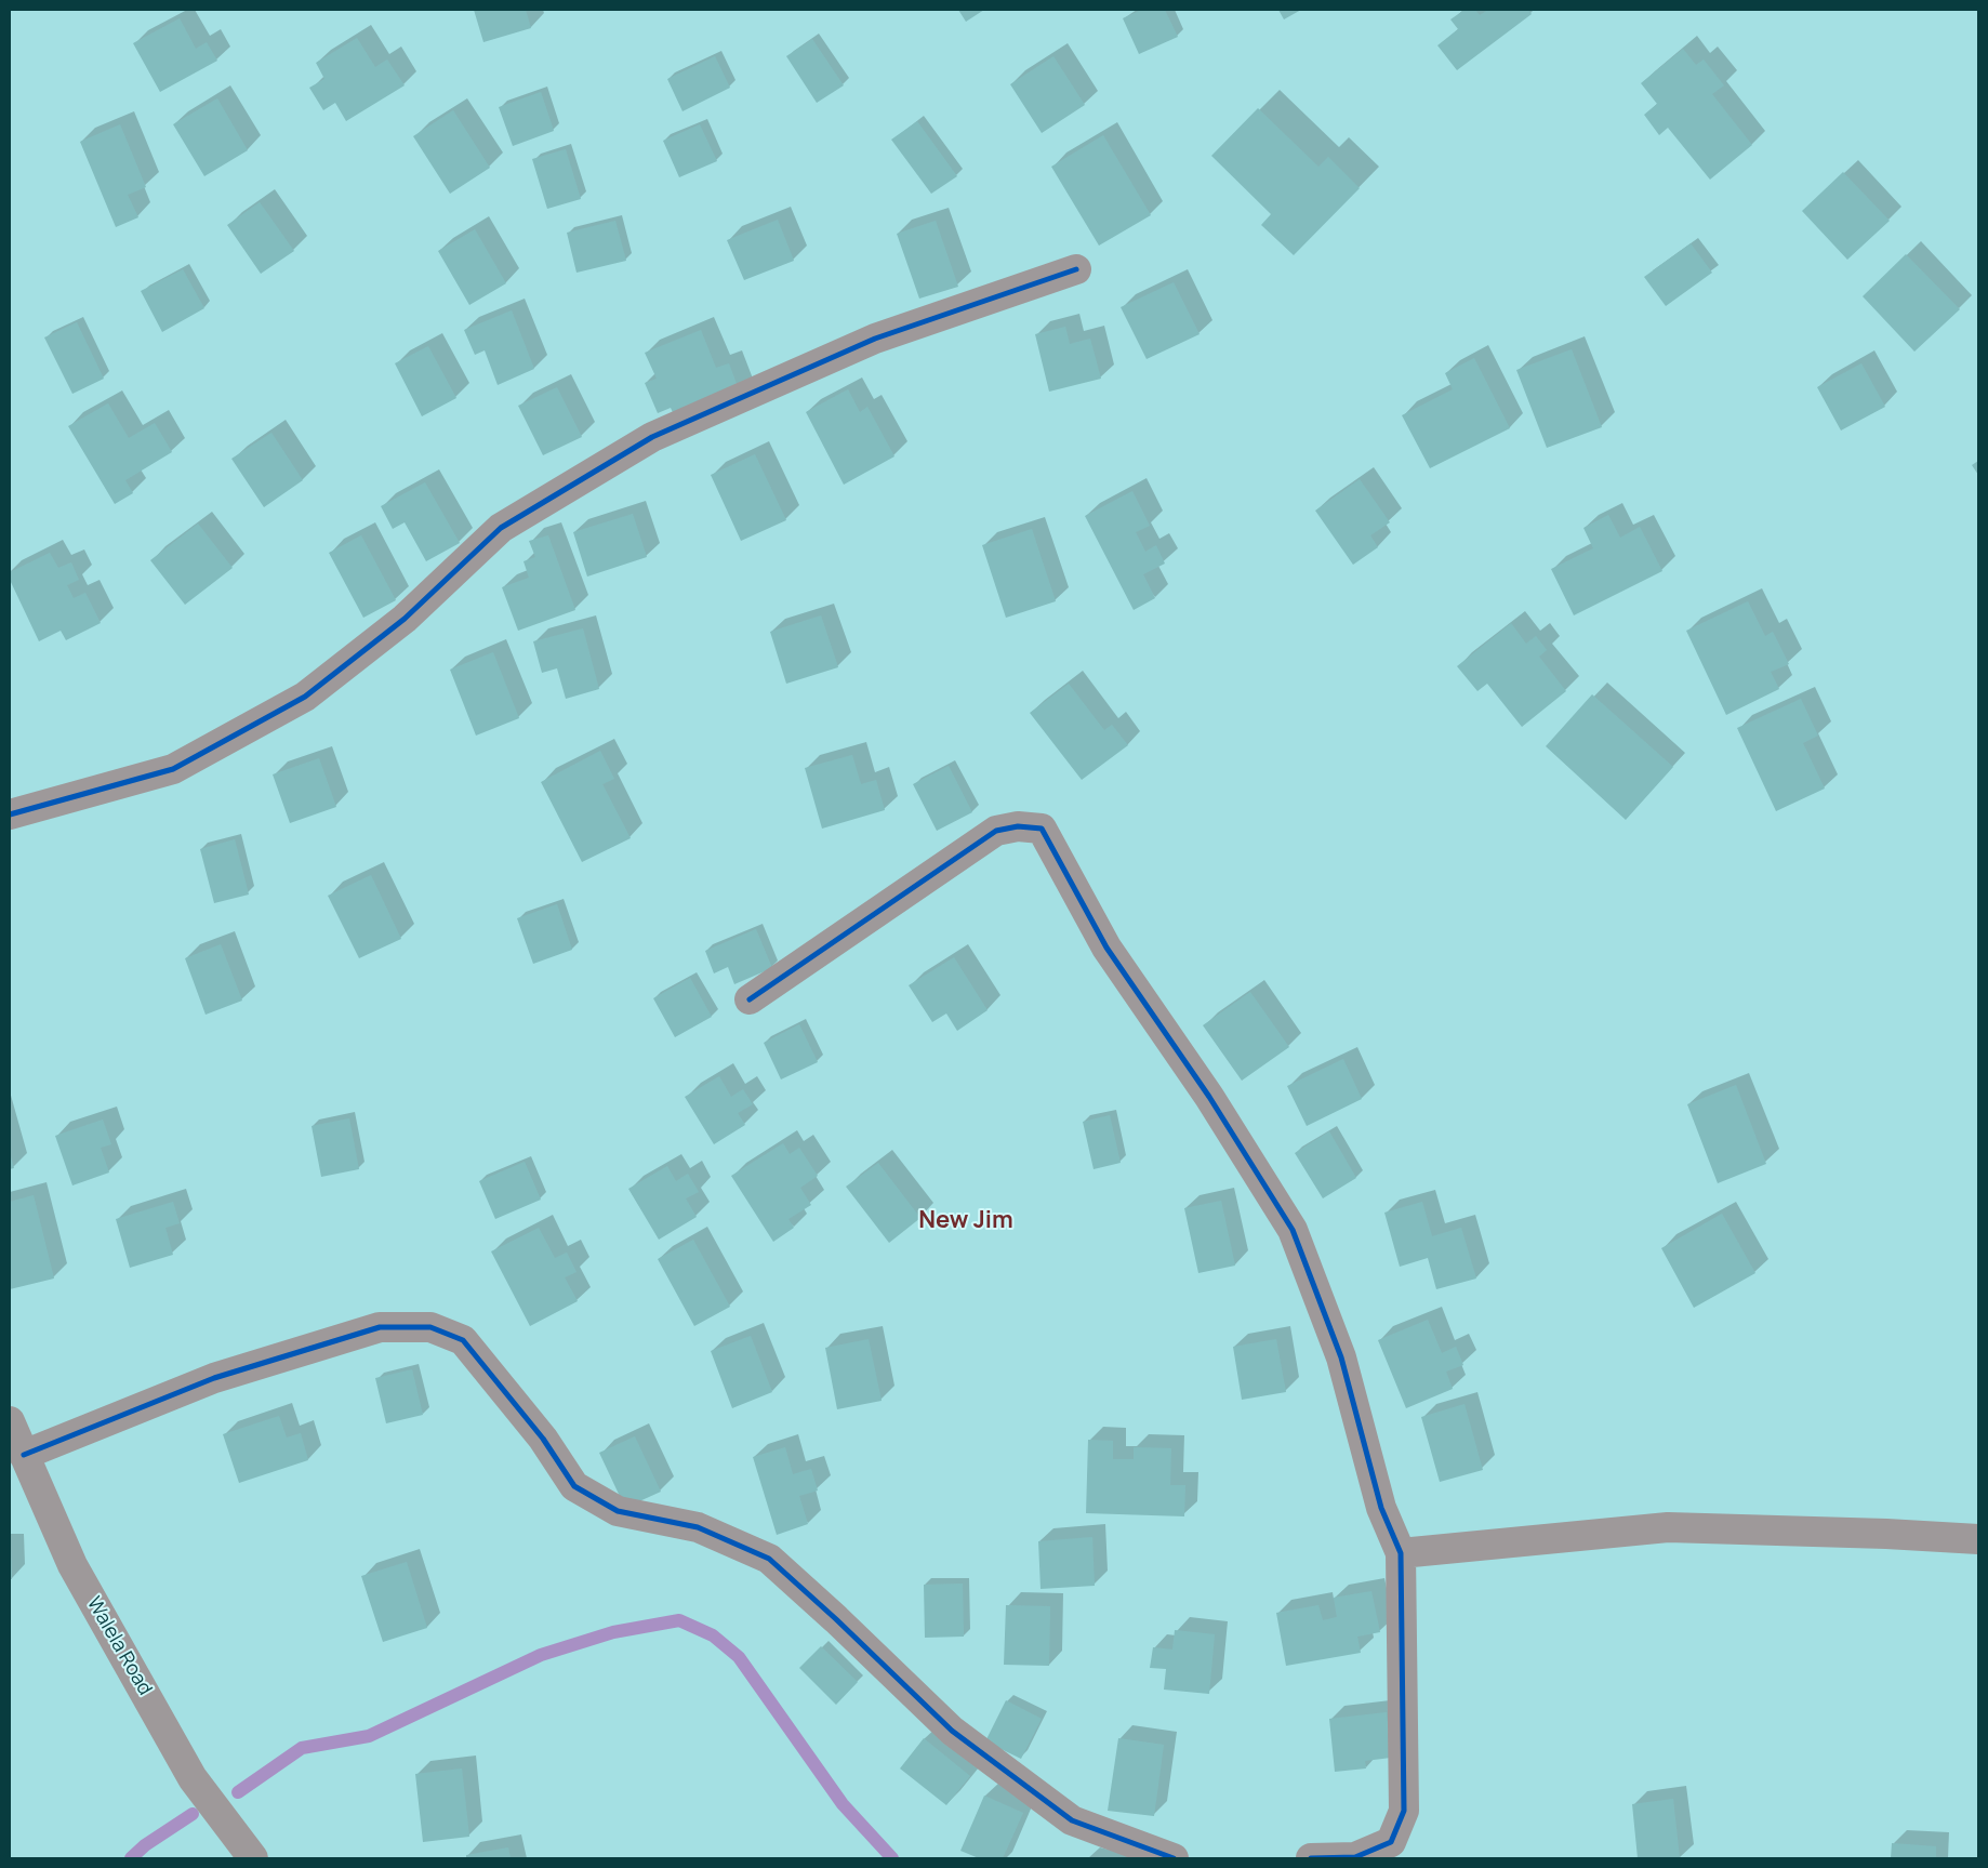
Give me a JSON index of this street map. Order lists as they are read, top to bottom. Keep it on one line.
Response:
{"streets":{"street":["Walela Road"]},"districts":["New Jim"]}
